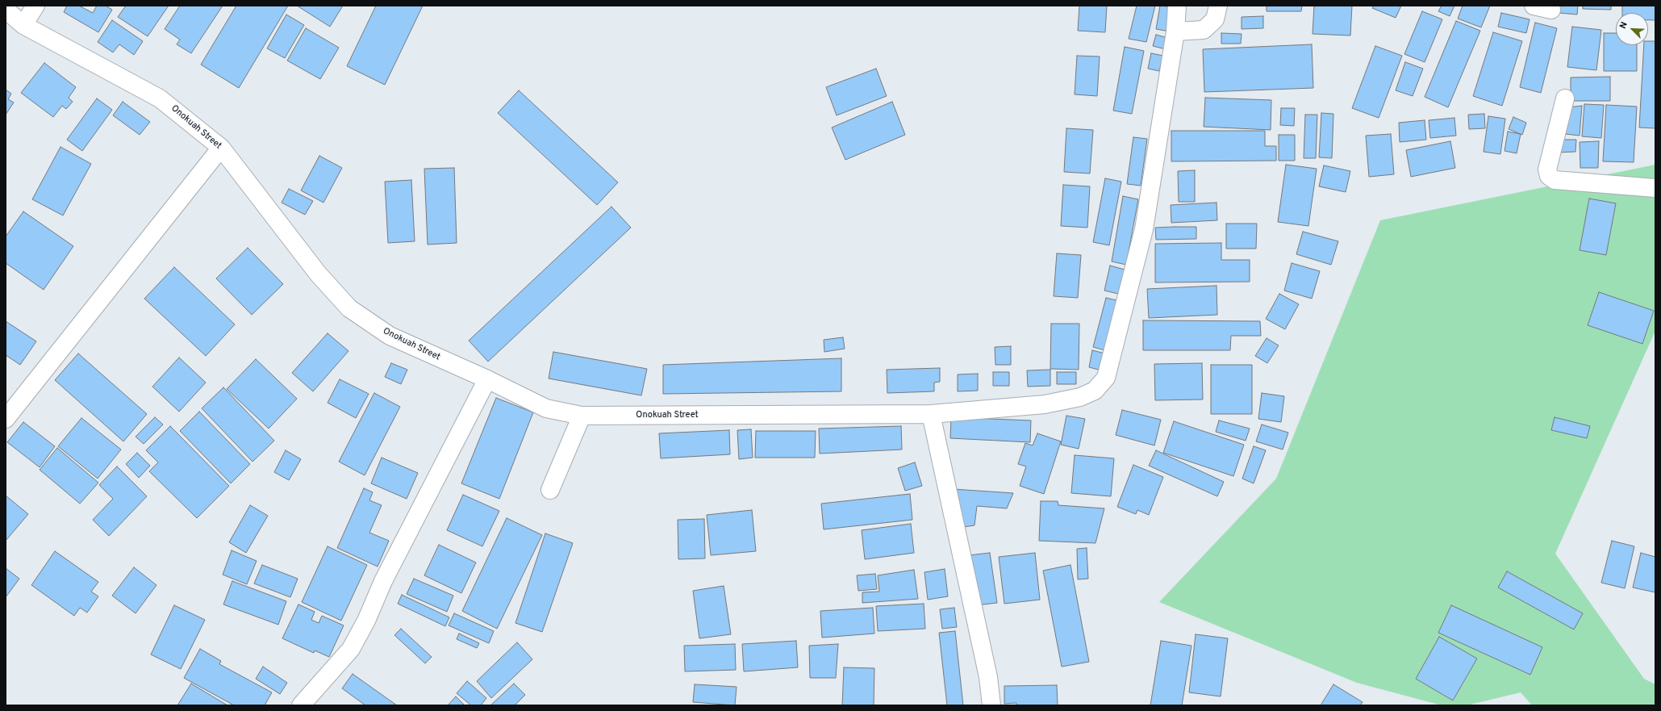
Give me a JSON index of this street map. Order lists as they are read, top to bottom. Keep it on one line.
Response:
{"streets":{"street":["Onokuah Street"]},"north":"top left"}
